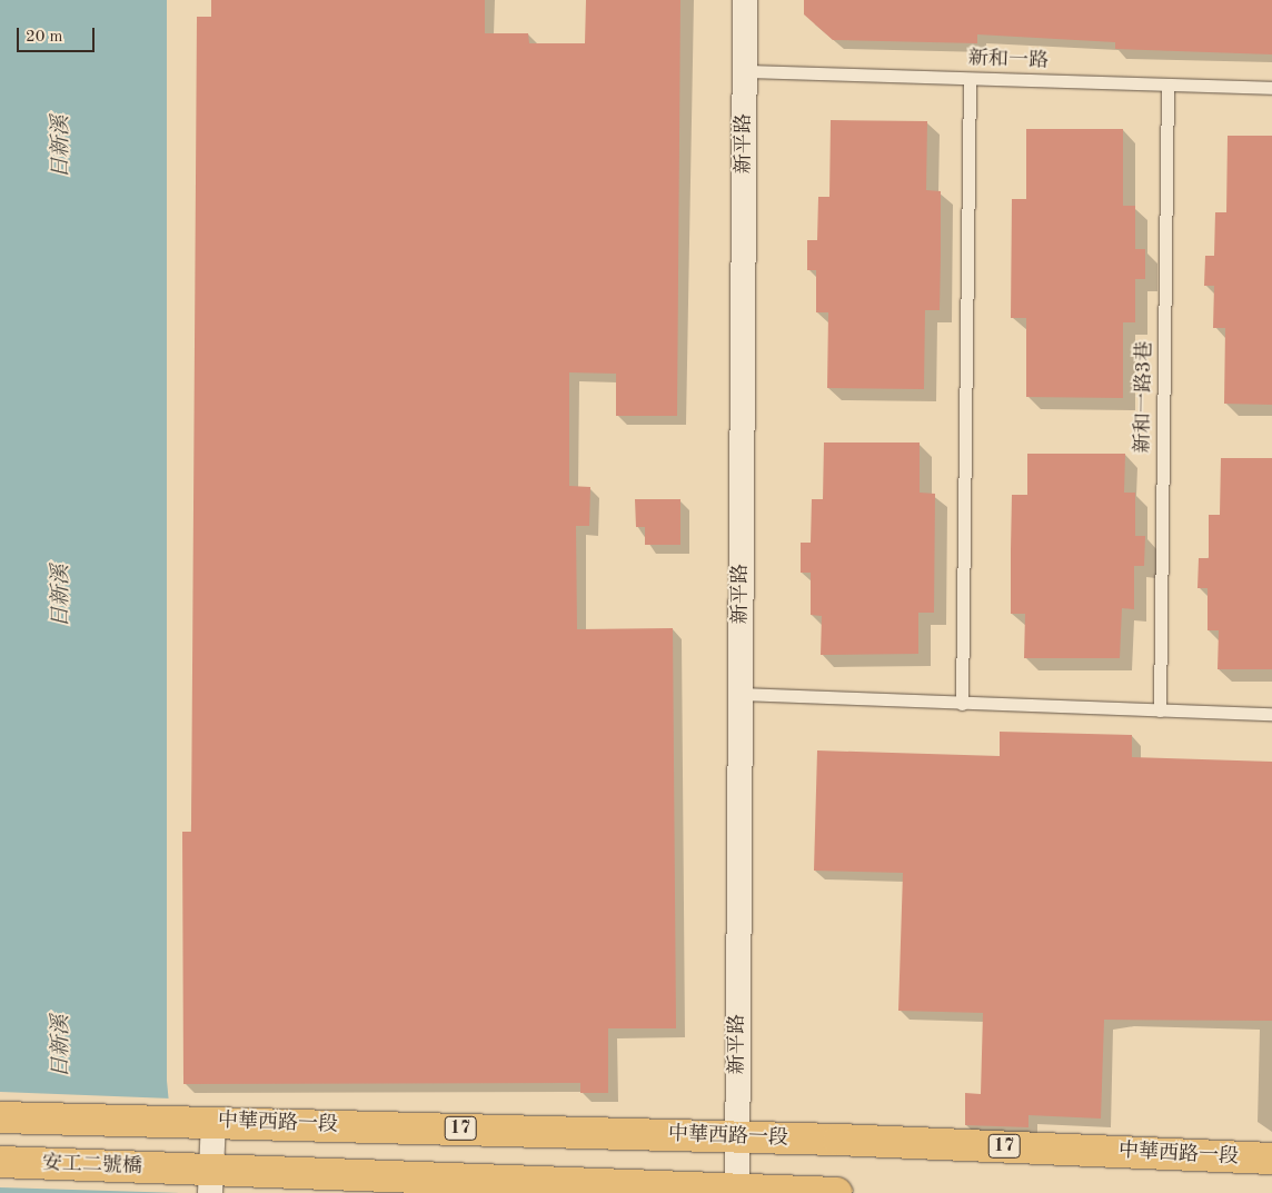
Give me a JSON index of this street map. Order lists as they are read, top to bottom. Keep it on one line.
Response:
{"streets":{"main road":["中華西路一段","17","安工二號橋"],"street":["新平路"],"lane":["新和一路","新和一路3巷"]},"crossings":[["新和一路","新平路"],["新和一路","新和一路3巷"],["新平路","中華西路一段"],["中華西路一段","17"]],"water":["日新溪"],"scale_bar":"20 m"}
